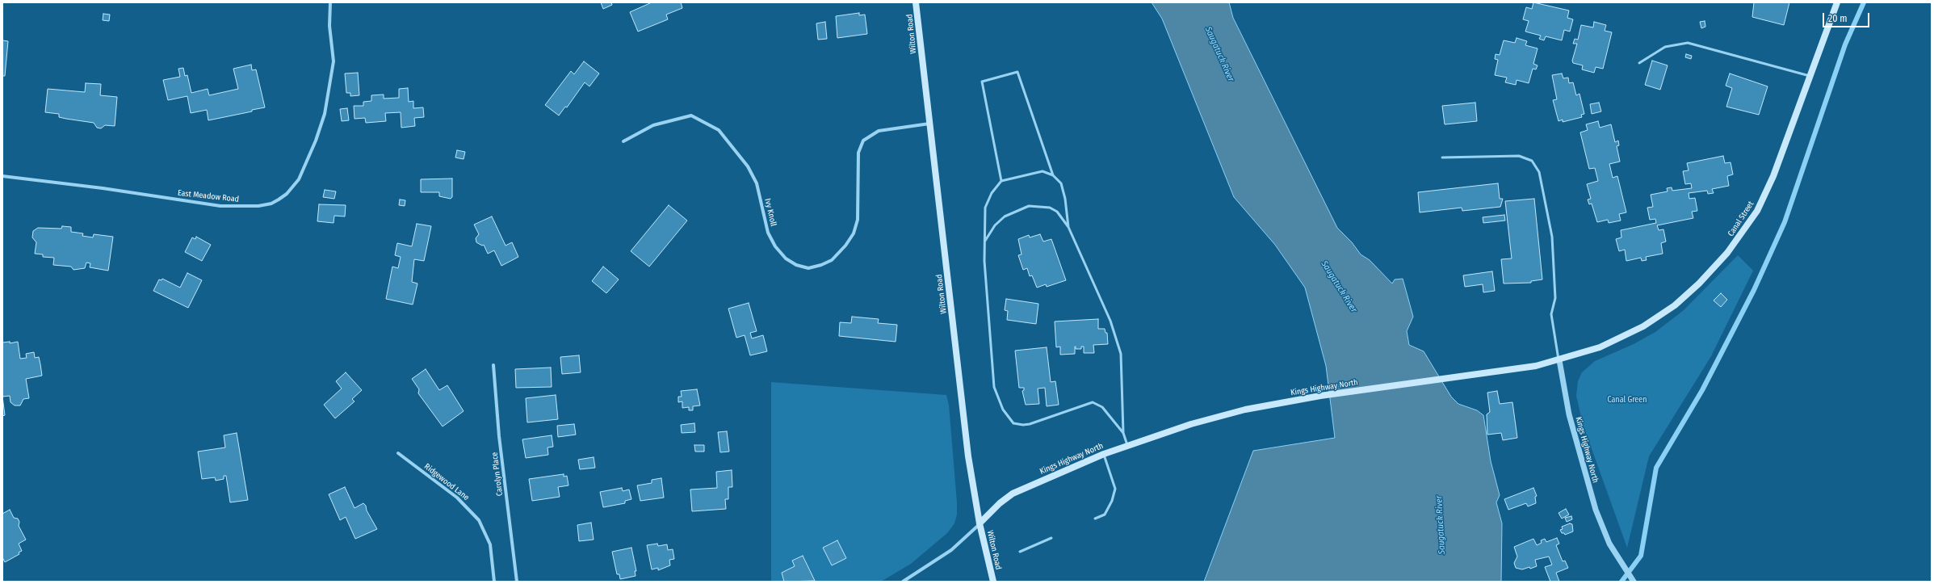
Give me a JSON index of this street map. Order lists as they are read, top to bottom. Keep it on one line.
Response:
{"streets":{"main road":["Wilton Road","Canal Street","Kings Highway North"],"street":["East Meadow Road","Ivy Knoll","Carolyn Place","Ridgewood Lane"]},"crossings":[["Wilton Road","Ivy Knoll"],["Wilton Road","Kings Highway North"],["Canal Street","Kings Highway North"]],"water":["Saugatuck River"],"parks":["Canal Green"],"scale_bar":"20 m"}
